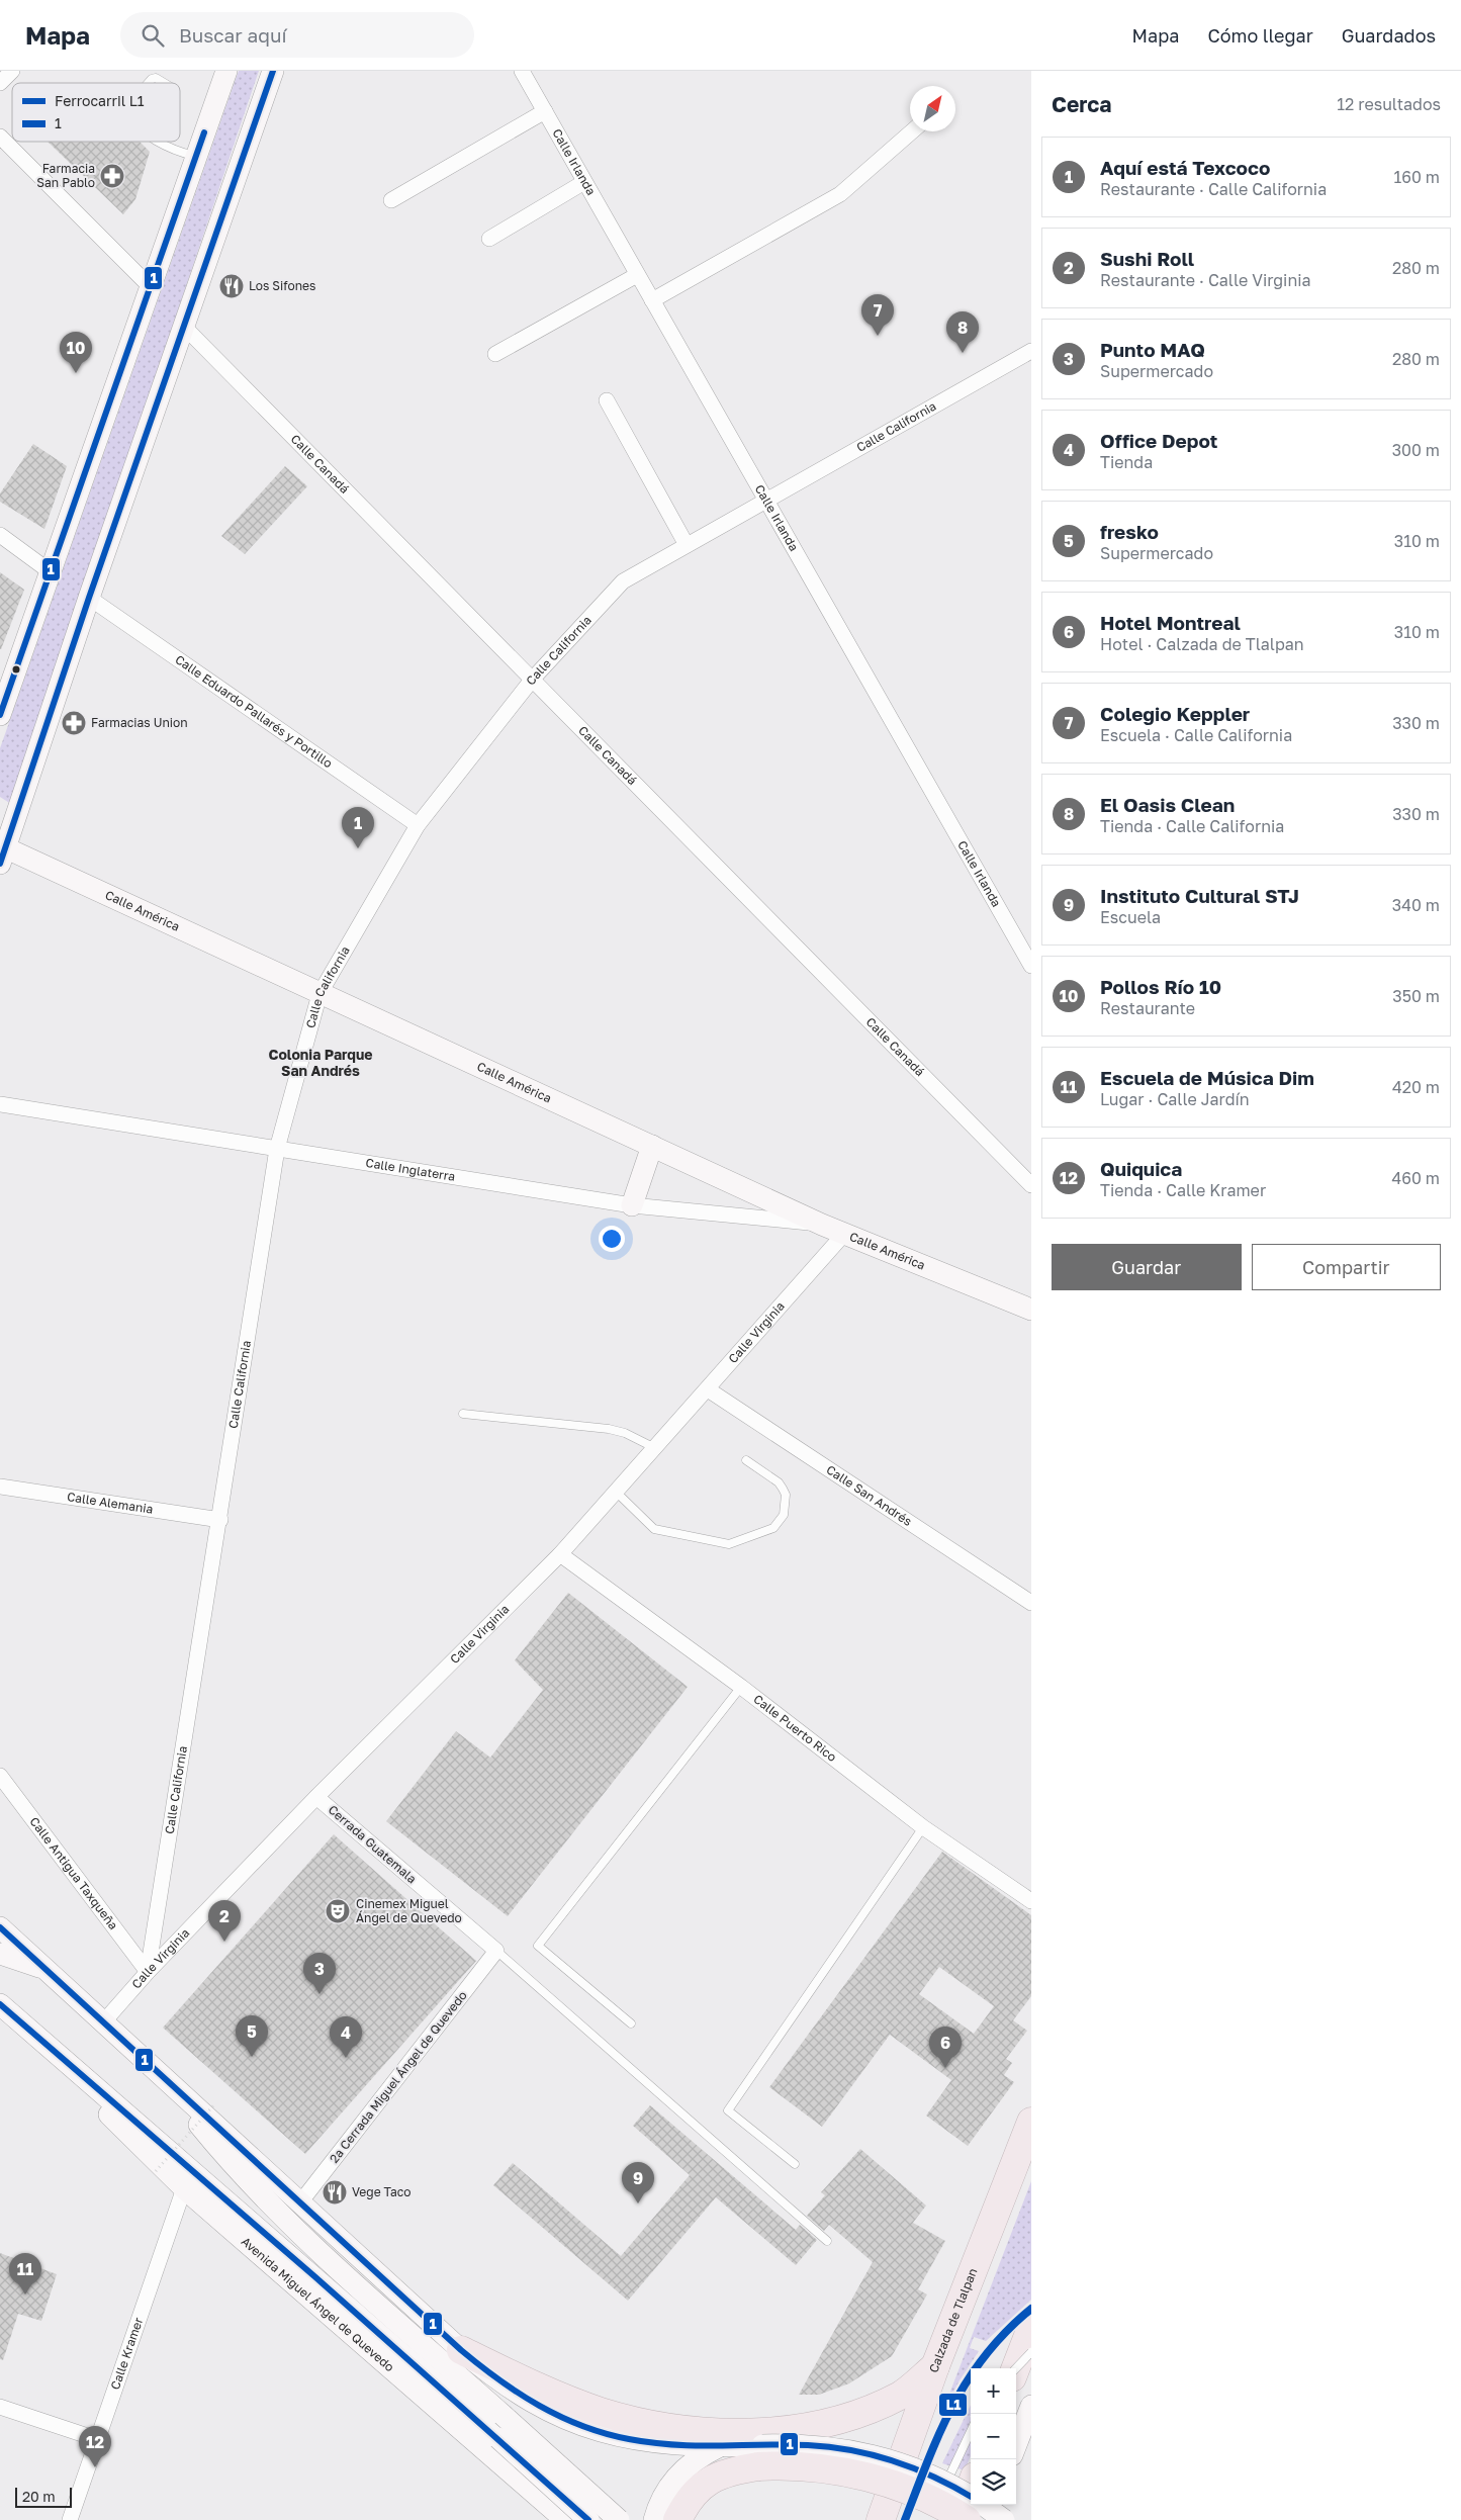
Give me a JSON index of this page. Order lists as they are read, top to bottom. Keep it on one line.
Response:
{"streets":{"highway":["Calzada de Tlalpan"],"main road":["Calle América","Avenida Miguel Ángel de Quevedo"],"street":["Calle Irlanda","Calle California","Calle Canadá","Calle Eduardo Pallarés y Portillo","Calle Inglaterra","Calle Virginia","Calle San Andrés","Calle Alemania","Calle Puerto Rico","Cerrada Guatemala","Calle Antigua Taxqueña","2ª Cerrada Miguel Ángel de Quevedo","Calle Kramer"]},"crossings":[["Calle Irlanda","Calle California"],["Calle California","Calle Canadá"],["Calle California","Calle Eduardo Pallarés y Portillo"],["Calle California","Calle América"],["Calle California","Calle Inglaterra"],["Calle California","Calle Virginia"],["Calle California","Calle Alemania"],["Calle California","Calle Antigua Taxqueña"],["Calle América","Calle Inglaterra"],["Calle América","Calle Virginia"],["Calle Virginia","Calle San Andrés"],["Calle Virginia","Calle Puerto Rico"],["Calle Virginia","Cerrada Guatemala"],["Calle Virginia","Calle Antigua Taxqueña"],["Cerrada Guatemala","2ª Cerrada Miguel Ángel de Quevedo"],["Avenida Miguel Ángel de Quevedo","Calle Kramer"]],"districts":["Colonia Parque San Andrés"],"places":{"pharmacy":["Farmacia San Pablo","Farmacias Union"],"restaurant":["Los Sifones","Vege Taco"],"theatre":["Cinemex Miguel Ángel de Quevedo"]},"lines":["transit line 1","rail line L1"],"legend":["Ferrocarril L1","1"],"scale_bar":"20 m","north":"top right","page":{"header":"Mapa","search":"Buscar aquí","nav":["Mapa","Cómo llegar","Guardados"],"heading":["Cerca","12 resultados"],"list":[{"mark":"1","name":"Aquí está Texcoco","note":"Restaurante · Calle California","value":"160 m"},{"mark":"2","name":"Sushi Roll","note":"Restaurante · Calle Virginia","value":"280 m"},{"mark":"3","name":"Punto MAQ","note":"Supermercado","value":"280 m"},{"mark":"4","name":"Office Depot","note":"Tienda","value":"300 m"},{"mark":"5","name":"fresko","note":"Supermercado","value":"310 m"},{"mark":"6","name":"Hotel Montreal","note":"Hotel · Calzada de Tlalpan","value":"310 m"},{"mark":"7","name":"Colegio Keppler","note":"Escuela · Calle California","value":"330 m"},{"mark":"8","name":"El Oasis Clean","note":"Tienda · Calle California","value":"330 m"},{"mark":"9","name":"Instituto Cultural STJ","note":"Escuela","value":"340 m"},{"mark":"10","name":"Pollos Río 10","note":"Restaurante","value":"350 m"},{"mark":"11","name":"Escuela de Música Dim","note":"Lugar · Calle Jardín","value":"420 m"},{"mark":"12","name":"Quiquica","note":"Tienda · Calle Kramer","value":"460 m"}],"pins":["7","8","10","1","2","3","5","4","6","9","11","12"],"buttons":["Guardar","Compartir"],"map_buttons":["+","−"],"scale":"20 m"}}
